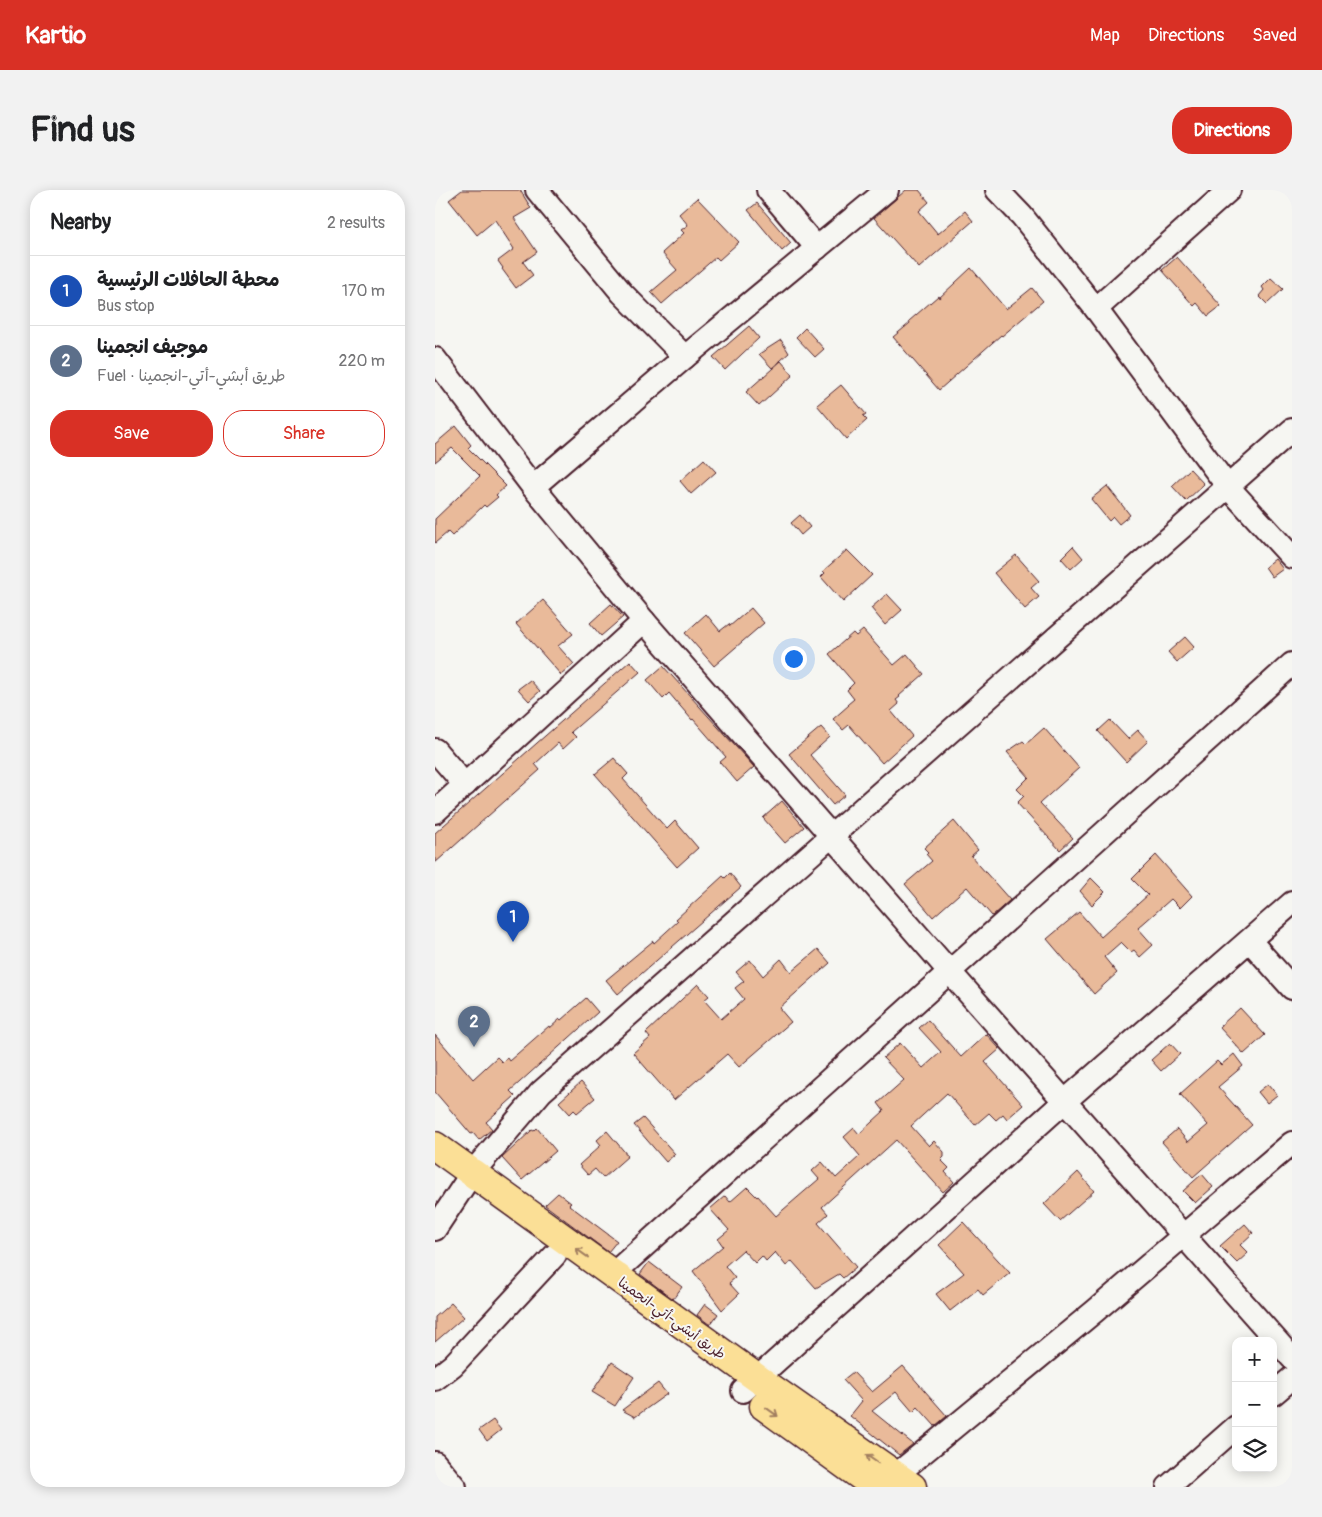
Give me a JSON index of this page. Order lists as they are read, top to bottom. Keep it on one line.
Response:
{"streets":{"highway":["طريق أبشي-أتي-انجمينا"]},"page":{"header":"Kartio","nav":["Map","Directions","Saved"],"buttons":["Directions",["Save","Share"]],"title":"Find us","heading":["Nearby","2 results"],"list":[{"mark":"1","name":"محطة الحافلات الرئيسية","note":"Bus stop","value":"170 m"},{"mark":"2","name":"موجيف انجمينا","note":"Fuel · طريق أبشي-أتي-انجمينا","value":"220 m"}],"pins":["1","2"],"map_buttons":["+","−"]}}
